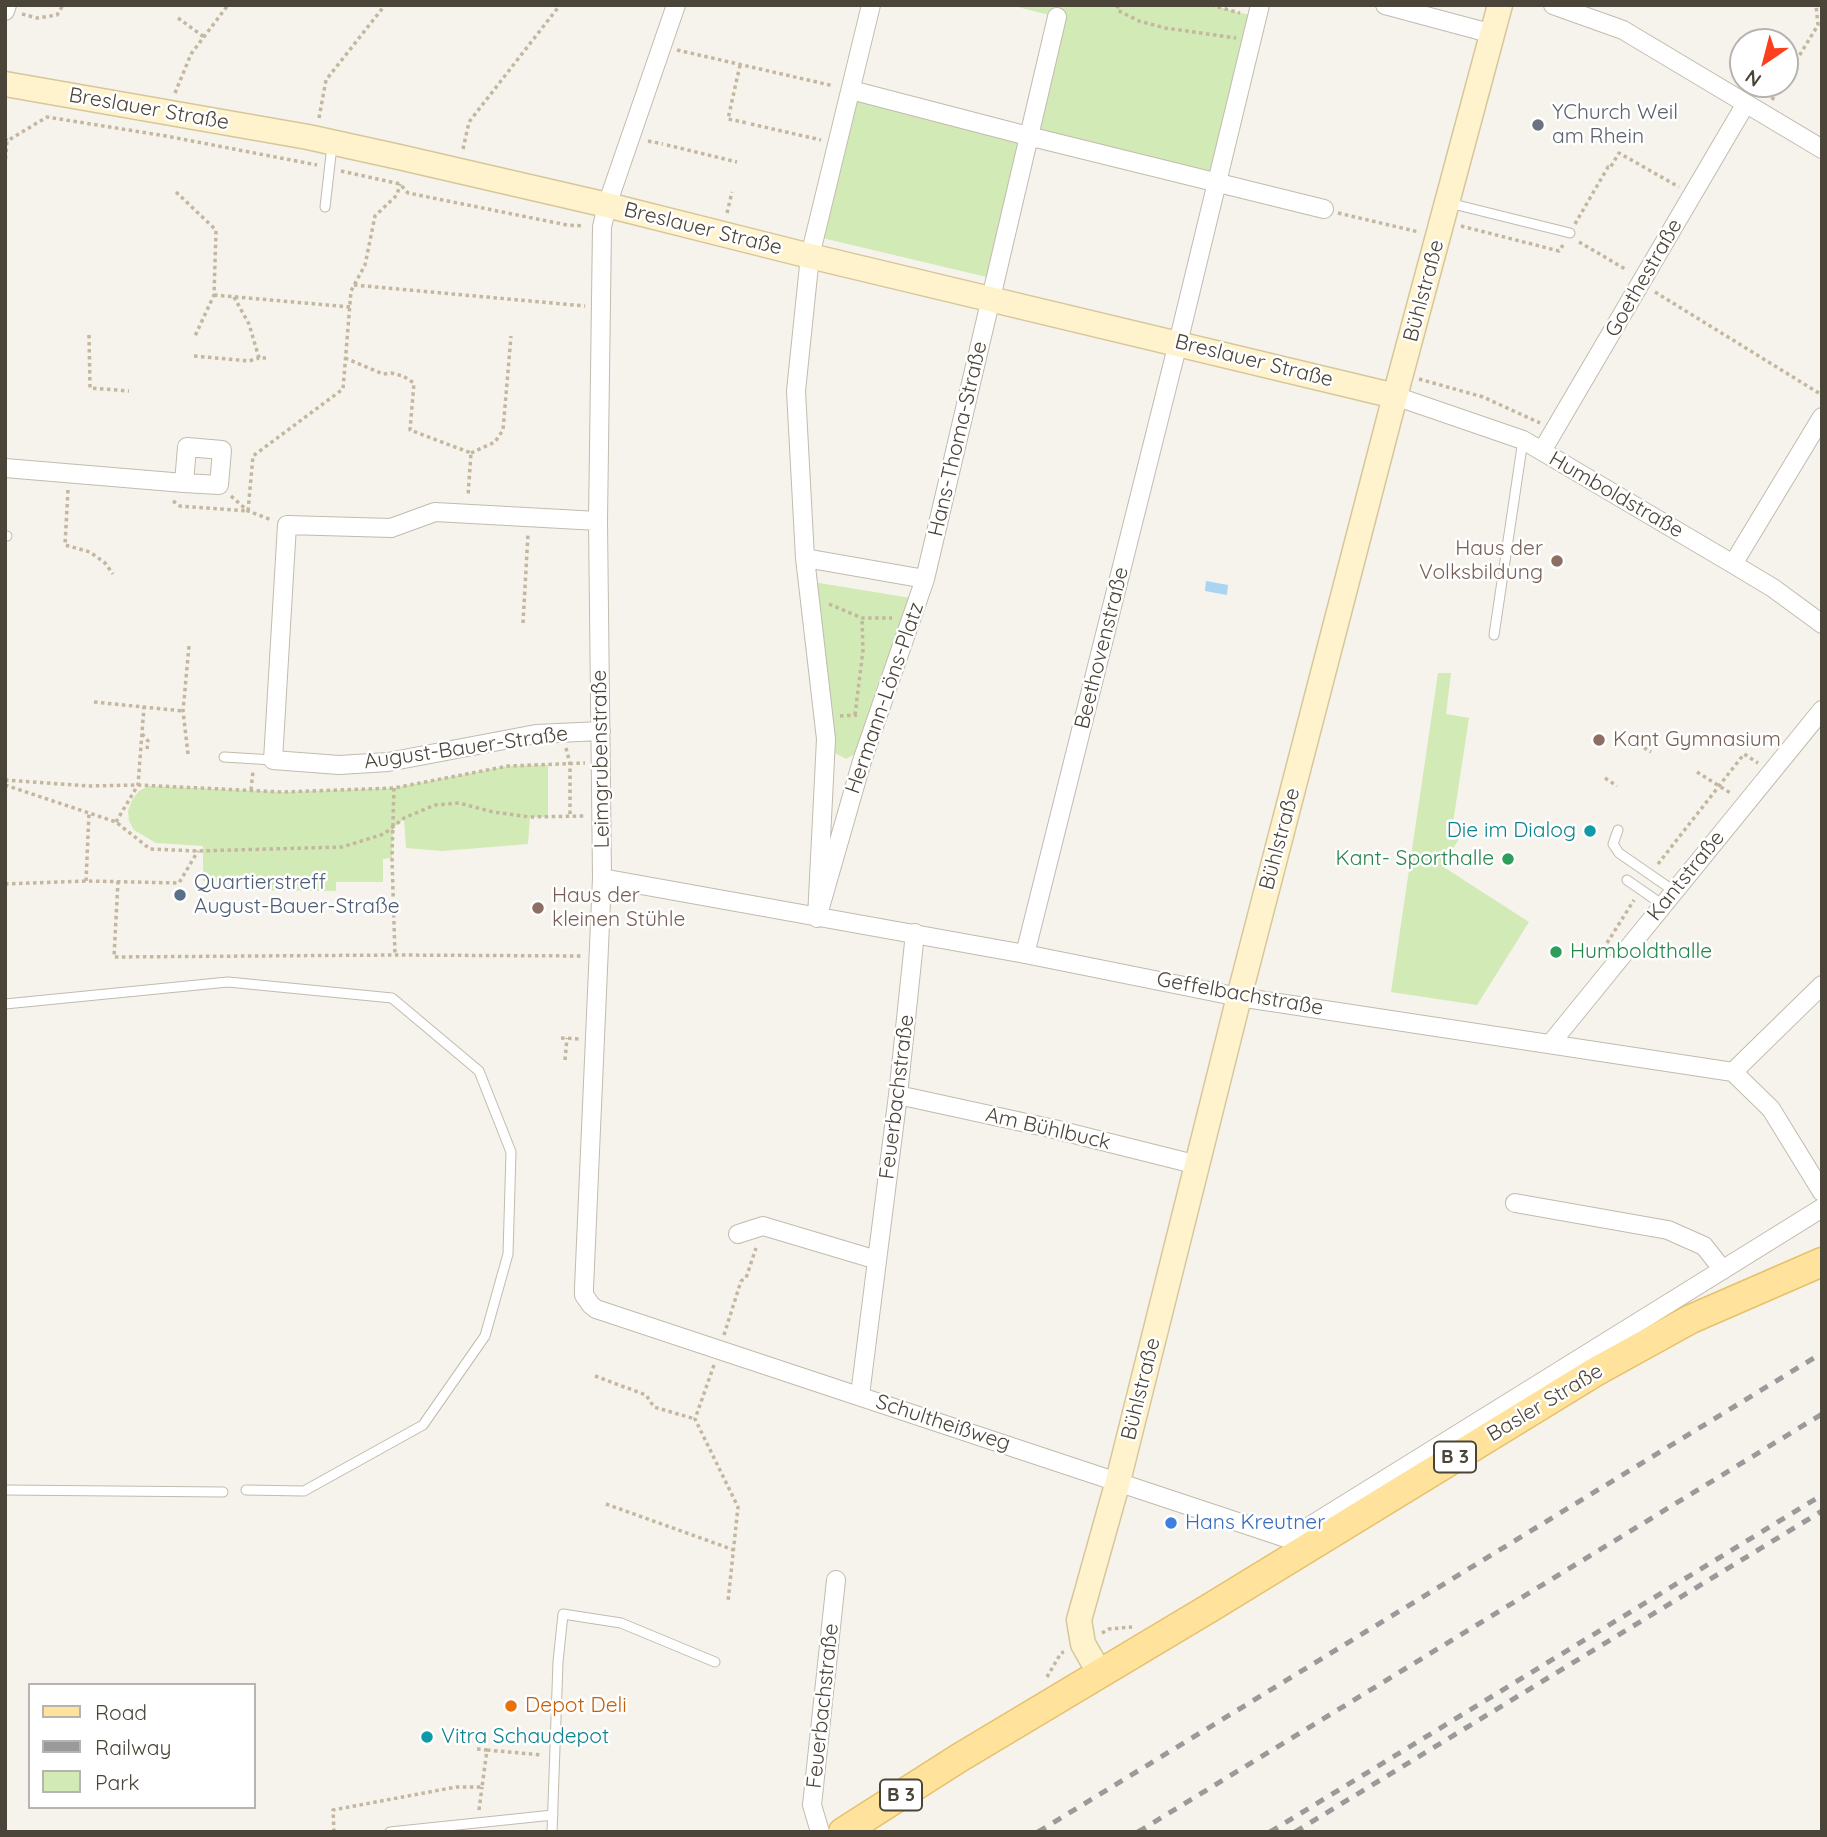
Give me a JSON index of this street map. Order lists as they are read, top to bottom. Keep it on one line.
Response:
{"streets":{"main road":["Basler Straße","B 3"],"street":["Breslauer Straße","Goethestraße","Bühlstraße","Hans-Thoma-Straße","Humboldstraße","Beethovenstraße","Hermann-Löns-Platz","August-Bauer-Straße","Leimgrubenstraße","Kantstraße","Geffelbachstraße","Feuerbachstraße","Am Bühlbuck","Schultheißweg"]},"crossings":[["Breslauer Straße","Bühlstraße"],["Breslauer Straße","Hans-Thoma-Straße"],["Breslauer Straße","Humboldstraße"],["Breslauer Straße","Beethovenstraße"],["Breslauer Straße","Leimgrubenstraße"],["Goethestraße","Humboldstraße"],["Bühlstraße","Humboldstraße"],["Bühlstraße","Geffelbachstraße"],["Bühlstraße","Am Bühlbuck"],["Bühlstraße","Basler Straße"],["Bühlstraße","Schultheißweg"],["Bühlstraße","B 3"],["Hans-Thoma-Straße","Hermann-Löns-Platz"],["Beethovenstraße","Geffelbachstraße"],["Hermann-Löns-Platz","Geffelbachstraße"],["August-Bauer-Straße","Leimgrubenstraße"],["Leimgrubenstraße","Geffelbachstraße"],["Leimgrubenstraße","Schultheißweg"],["Kantstraße","Geffelbachstraße"],["Geffelbachstraße","Feuerbachstraße"],["Feuerbachstraße","Am Bühlbuck"],["Feuerbachstraße","Schultheißweg"],["Basler Straße","B 3"]],"places":["YChurch Weil am Rhein","Haus der Volksbildung","Kant Gymnasium","Die im Dialog","Kant- Sporthalle","Quartierstreff August-Bauer-Straße","Haus der kleinen Stühle","Humboldthalle","Hans Kreutner","Depot Deli","Vitra Schaudepot"],"legend":["Road","Railway","Park"],"north":"bottom left"}
